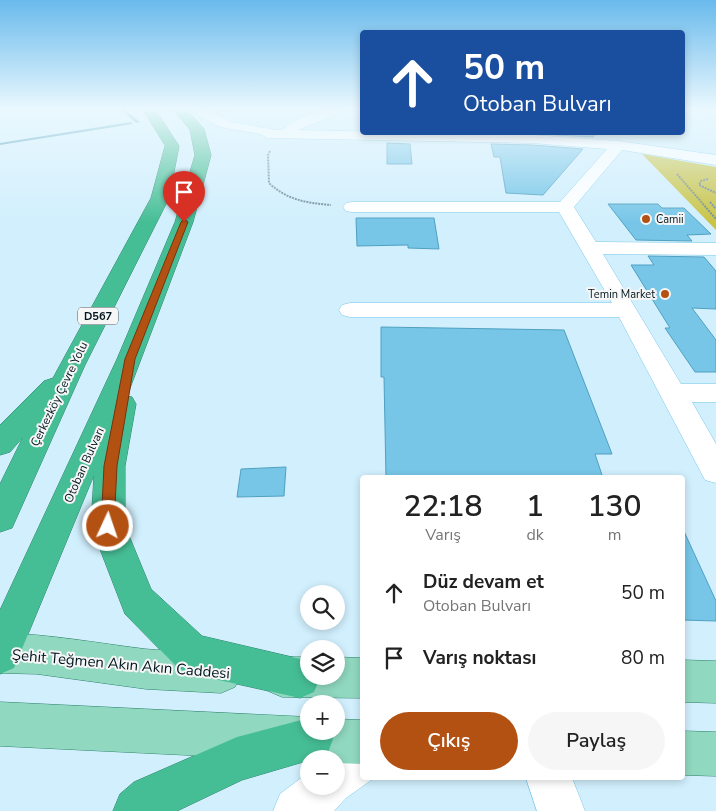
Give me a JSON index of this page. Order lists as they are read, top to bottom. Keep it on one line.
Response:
{"streets":{"highway":["D567","Çerkezköy Çevre Yolu","Otoban Bulvarı"],"main road":["Şehit Teğmen Akın Akın Caddesi"]},"crossings":[["Otoban Bulvarı","Şehit Teğmen Akın Akın Caddesi"]],"places":["Camii","Temin Market"],"page":{"turn":["50 m","Otoban Bulvarı"],"eta":["22:18","Varış","1","dk","130","m"],"list":[{"name":"Düz devam et","note":"Otoban Bulvarı","value":"50 m"},{"name":"Varış noktası","value":"80 m"}],"map_buttons":["+","−"],"buttons":["Çıkış","Paylaş"]}}
